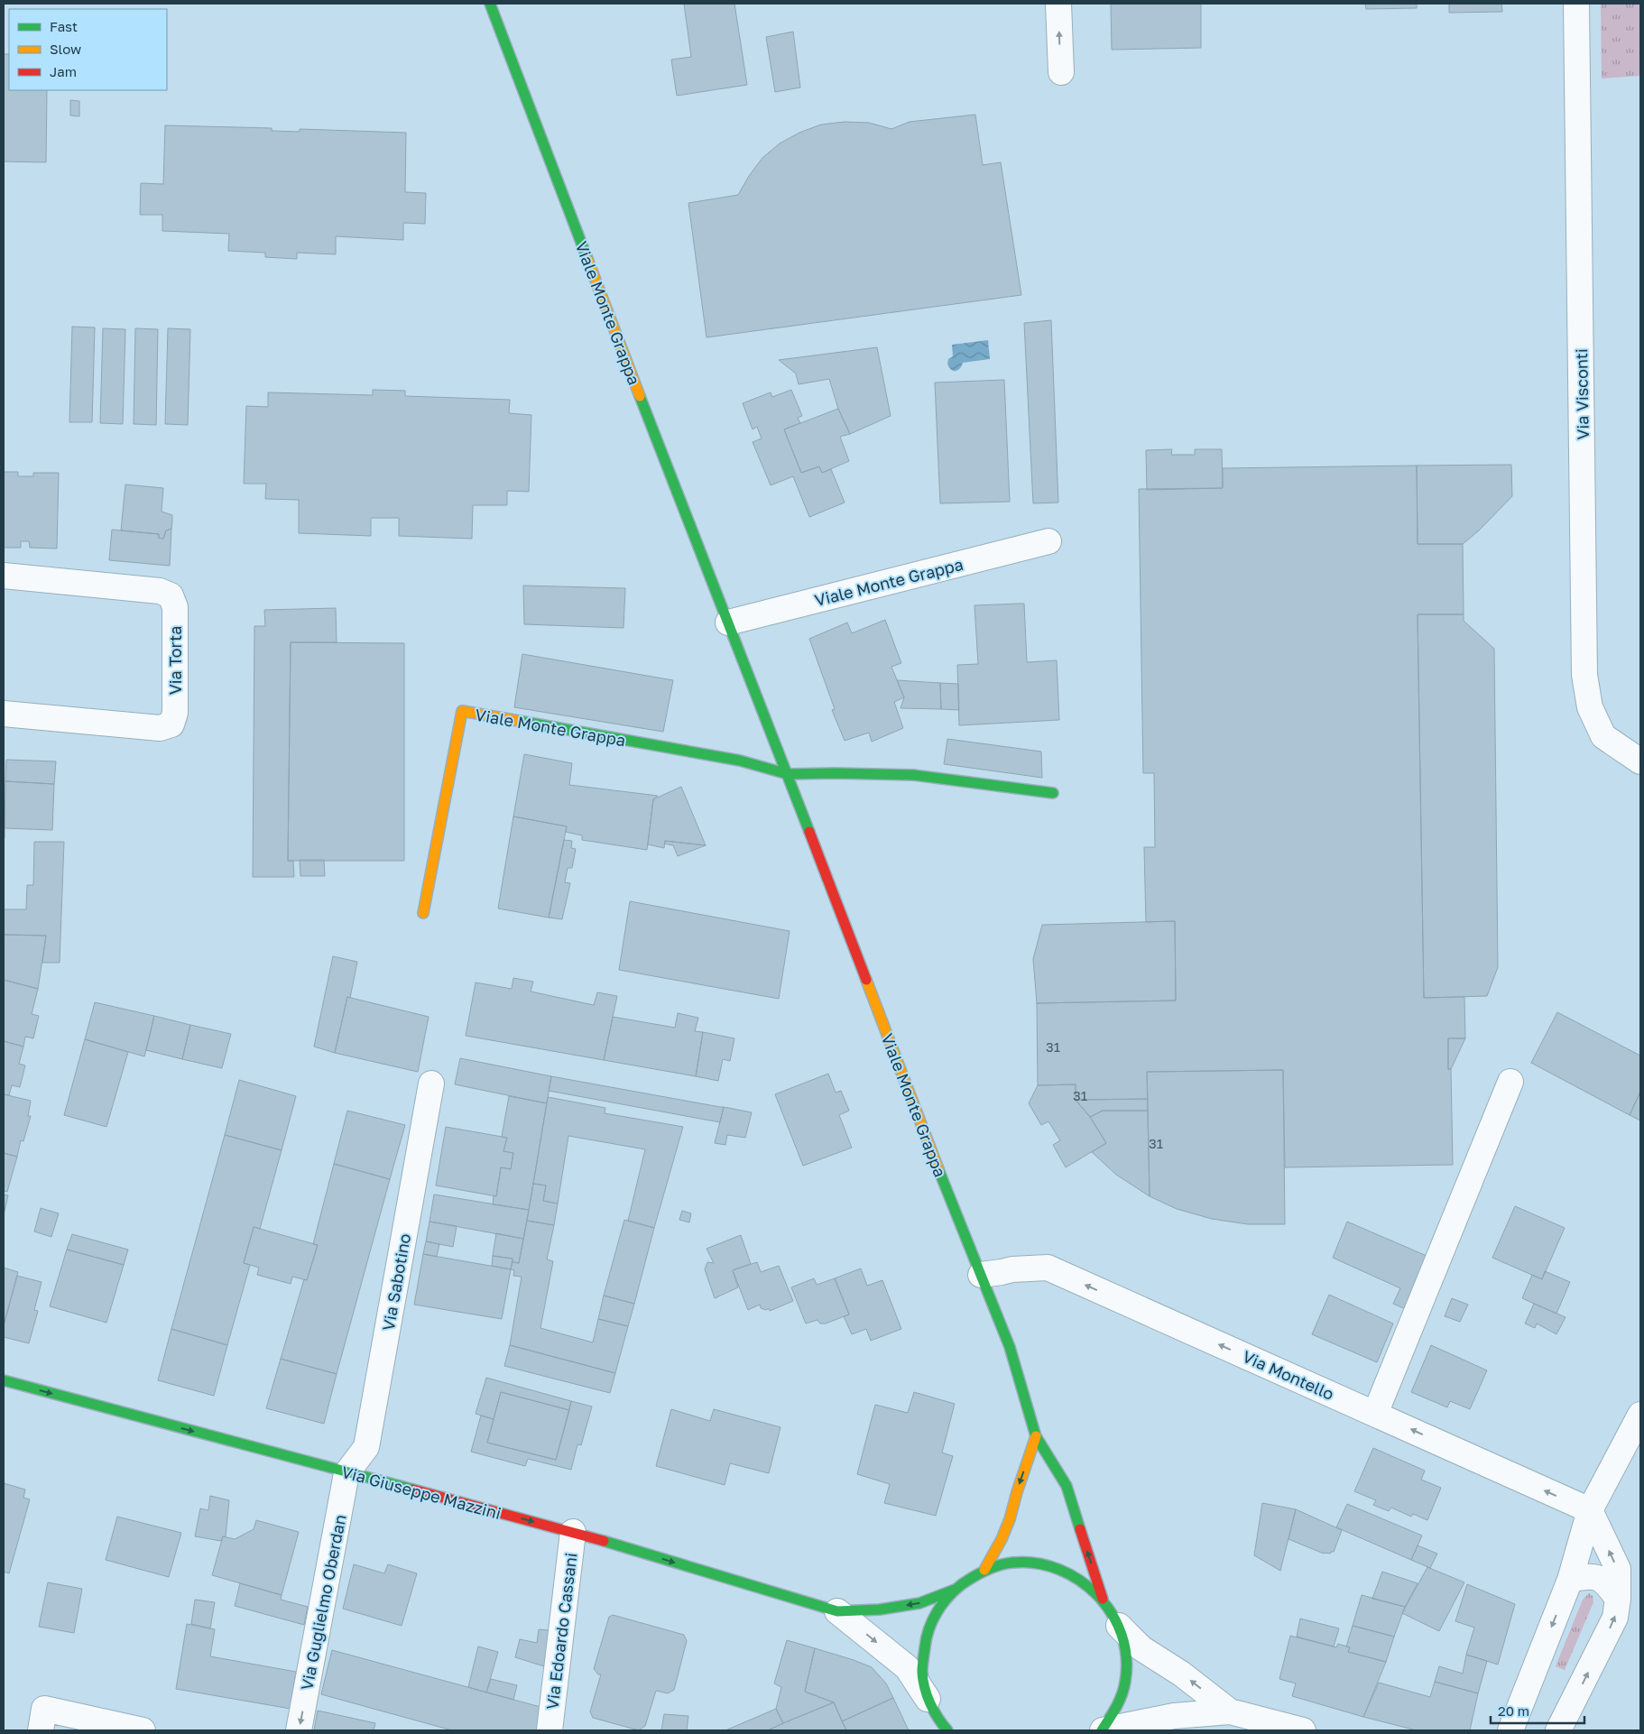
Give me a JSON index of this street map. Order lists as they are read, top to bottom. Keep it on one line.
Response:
{"streets":{"main road":["Viale Monte Grappa","Via Giuseppe Mazzini"],"street":["Via Visconti","Via Torta","Via Sabotino","Via Montello","Via Guglielmo Oberdan","Via Edoardo Cassani"]},"crossings":[["Viale Monte Grappa","Via Montello"],["Via Sabotino","Via Giuseppe Mazzini"],["Via Sabotino","Via Guglielmo Oberdan"],["Via Giuseppe Mazzini","Via Guglielmo Oberdan"],["Via Giuseppe Mazzini","Via Edoardo Cassani"]],"one_way":["Via Montello","Via Guglielmo Oberdan"],"house_numbers":["31","31","31"],"legend":["Fast","Slow","Jam"],"scale_bar":"20 m"}
